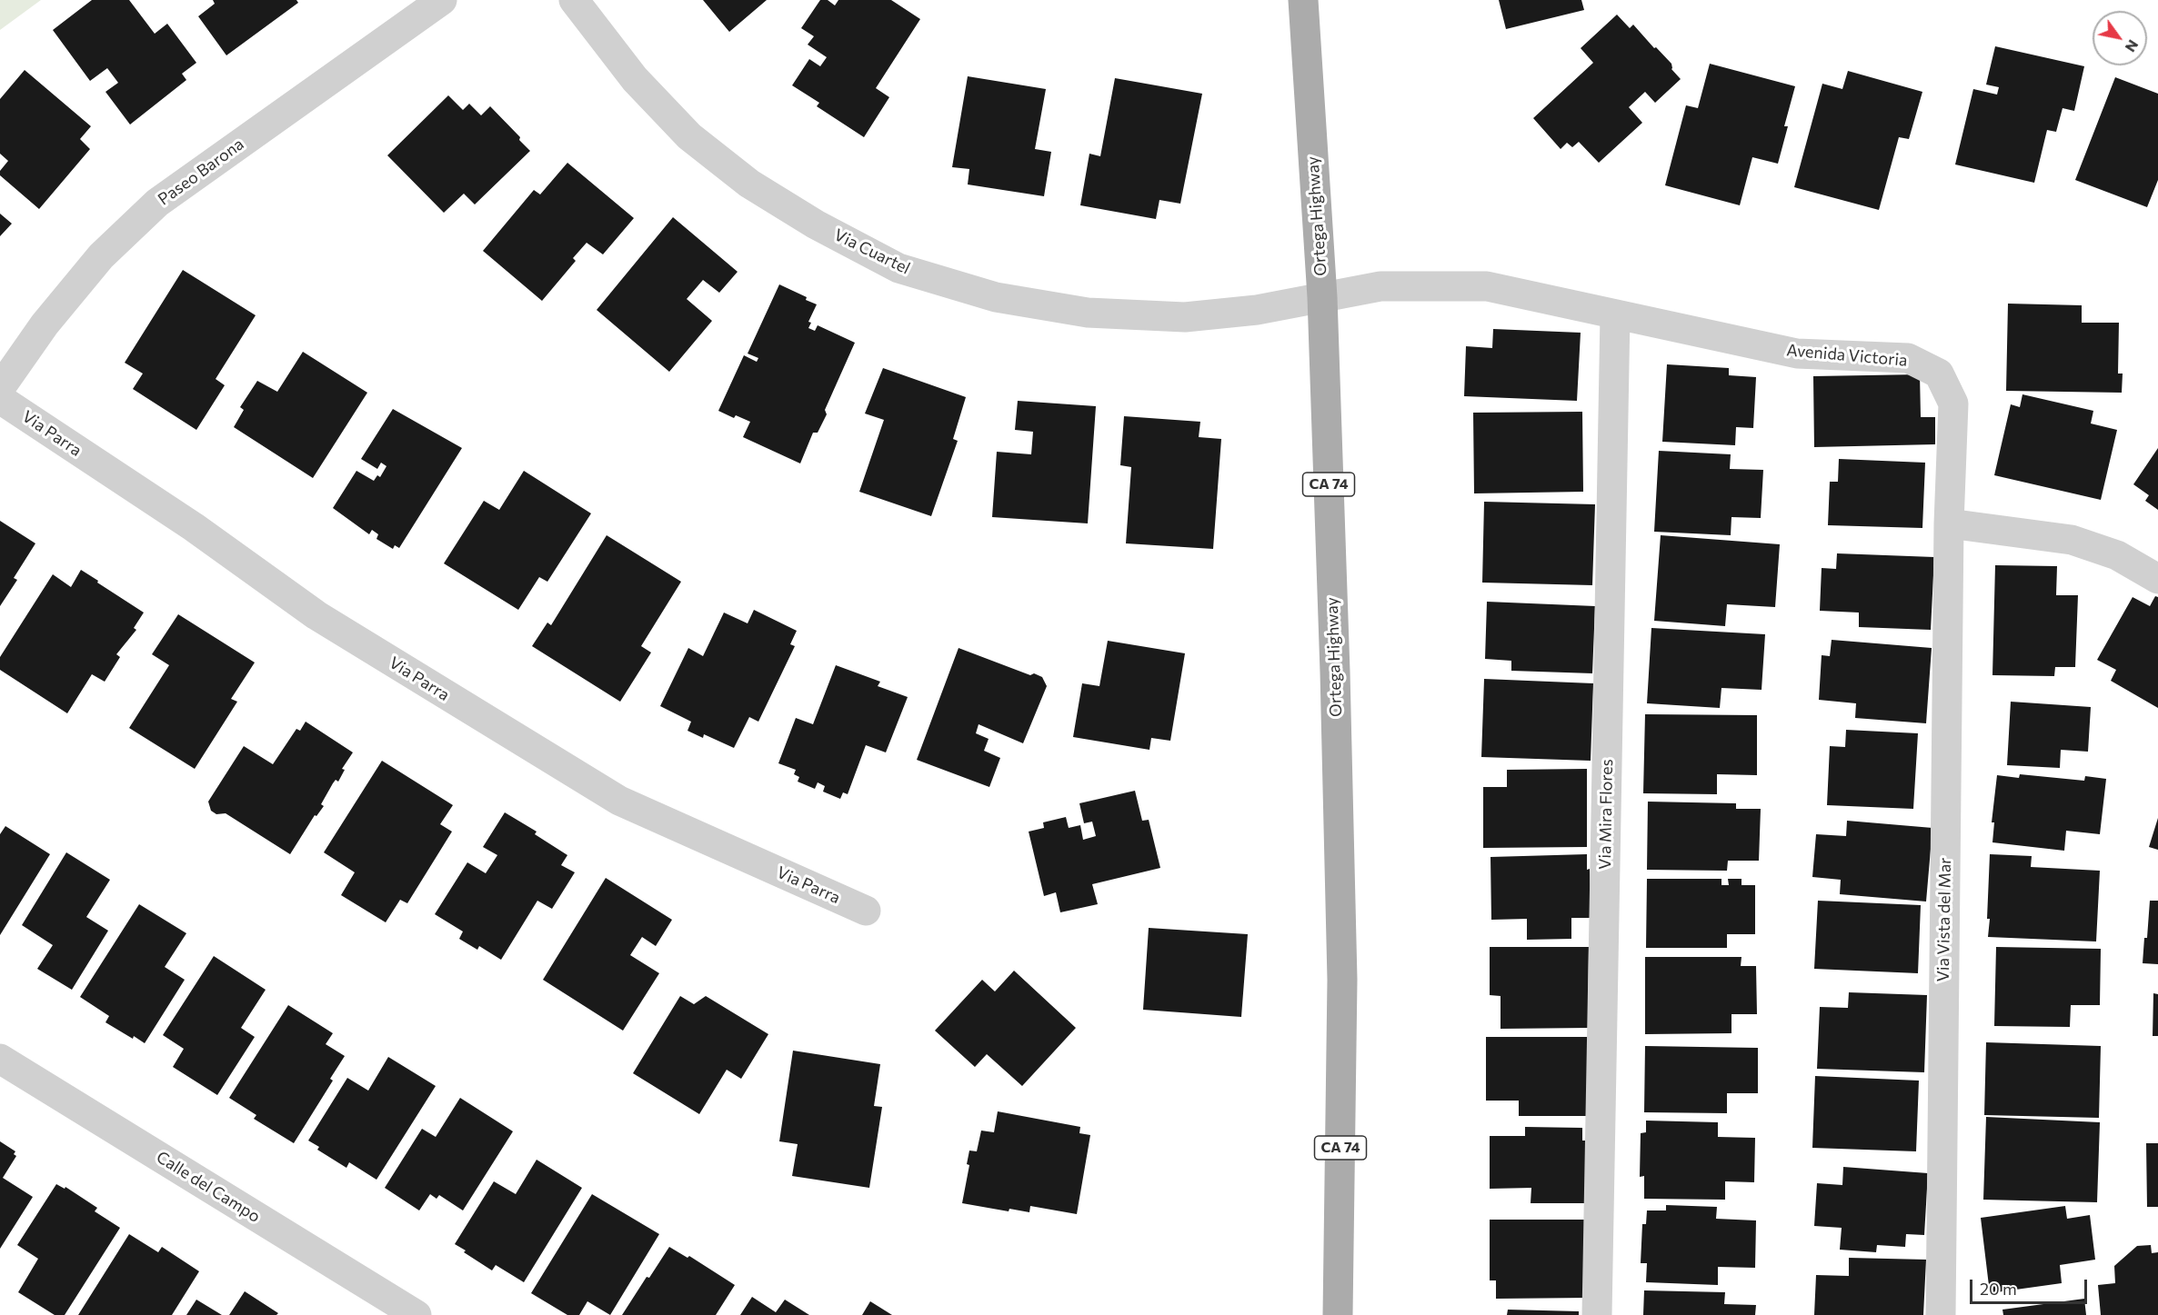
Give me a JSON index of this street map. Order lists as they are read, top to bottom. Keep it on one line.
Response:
{"streets":{"main road":["Ortega Highway","CA 74"],"street":["Paseo Barona","Via Cuartel","Avenida Victoria","Via Parra","Via Mira Flores","Via Vista del Mar","Calle del Campo"]},"crossings":[["Ortega Highway","Via Cuartel"],["Ortega Highway","Avenida Victoria"],["Via Cuartel","Avenida Victoria"],["Avenida Victoria","Via Mira Flores"],["Avenida Victoria","Via Vista del Mar"]],"scale_bar":"20 m","north":"bottom right"}
